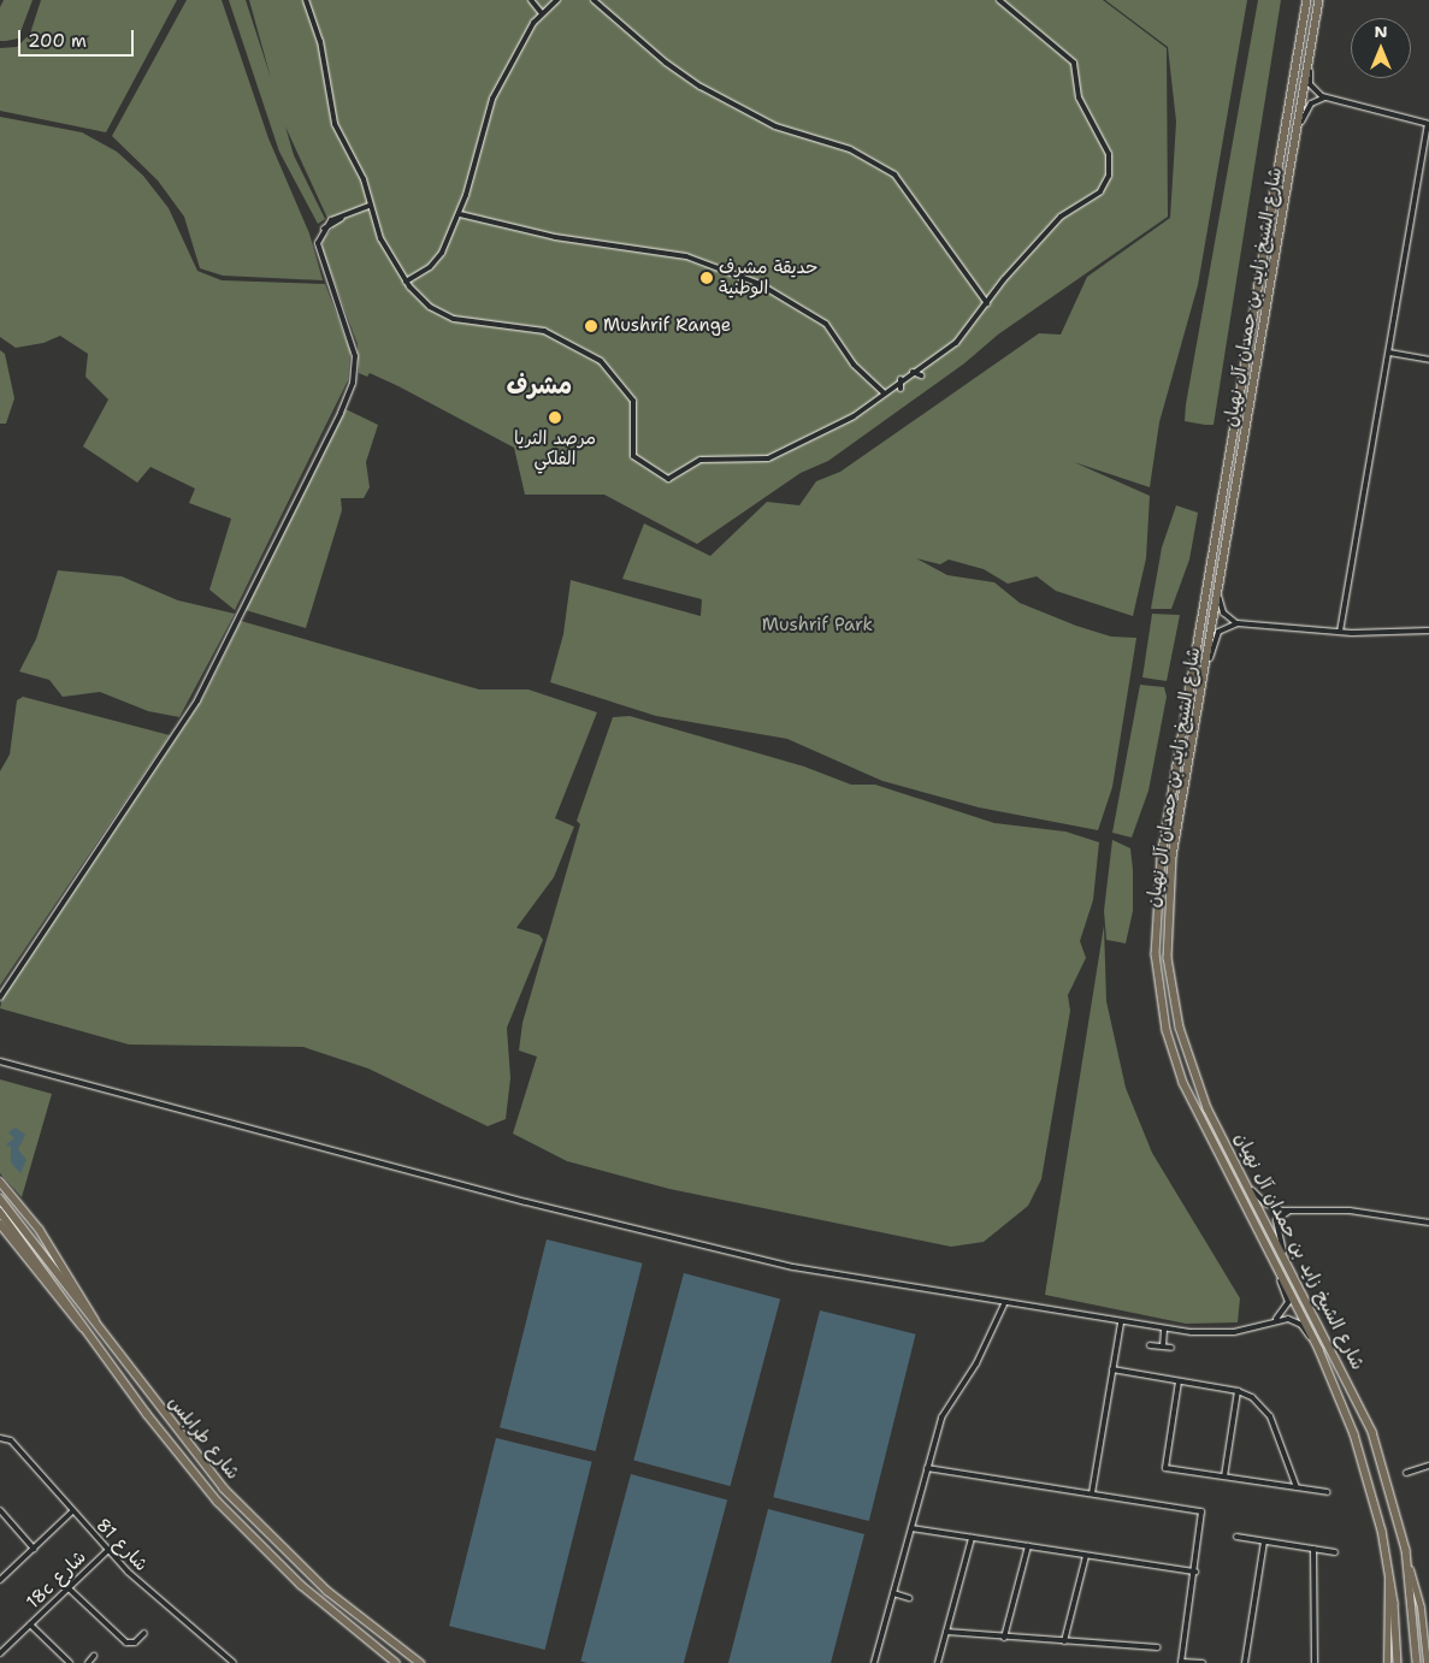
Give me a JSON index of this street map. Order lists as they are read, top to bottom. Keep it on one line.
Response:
{"streets":{"highway":["شارع الشيخ زايد بن حمدان آل نهيان","شارع طرابلس"],"street":["شارع 81","18c شارع"]},"crossings":[["شارع 81","18c شارع"]],"districts":["مشرف"],"parks":["Mushrif Park"],"places":["حديقة مشرف الوطنية","Mushrif Range","مرصد الثريا الفلكي"],"scale_bar":"200 m","north":"top"}
